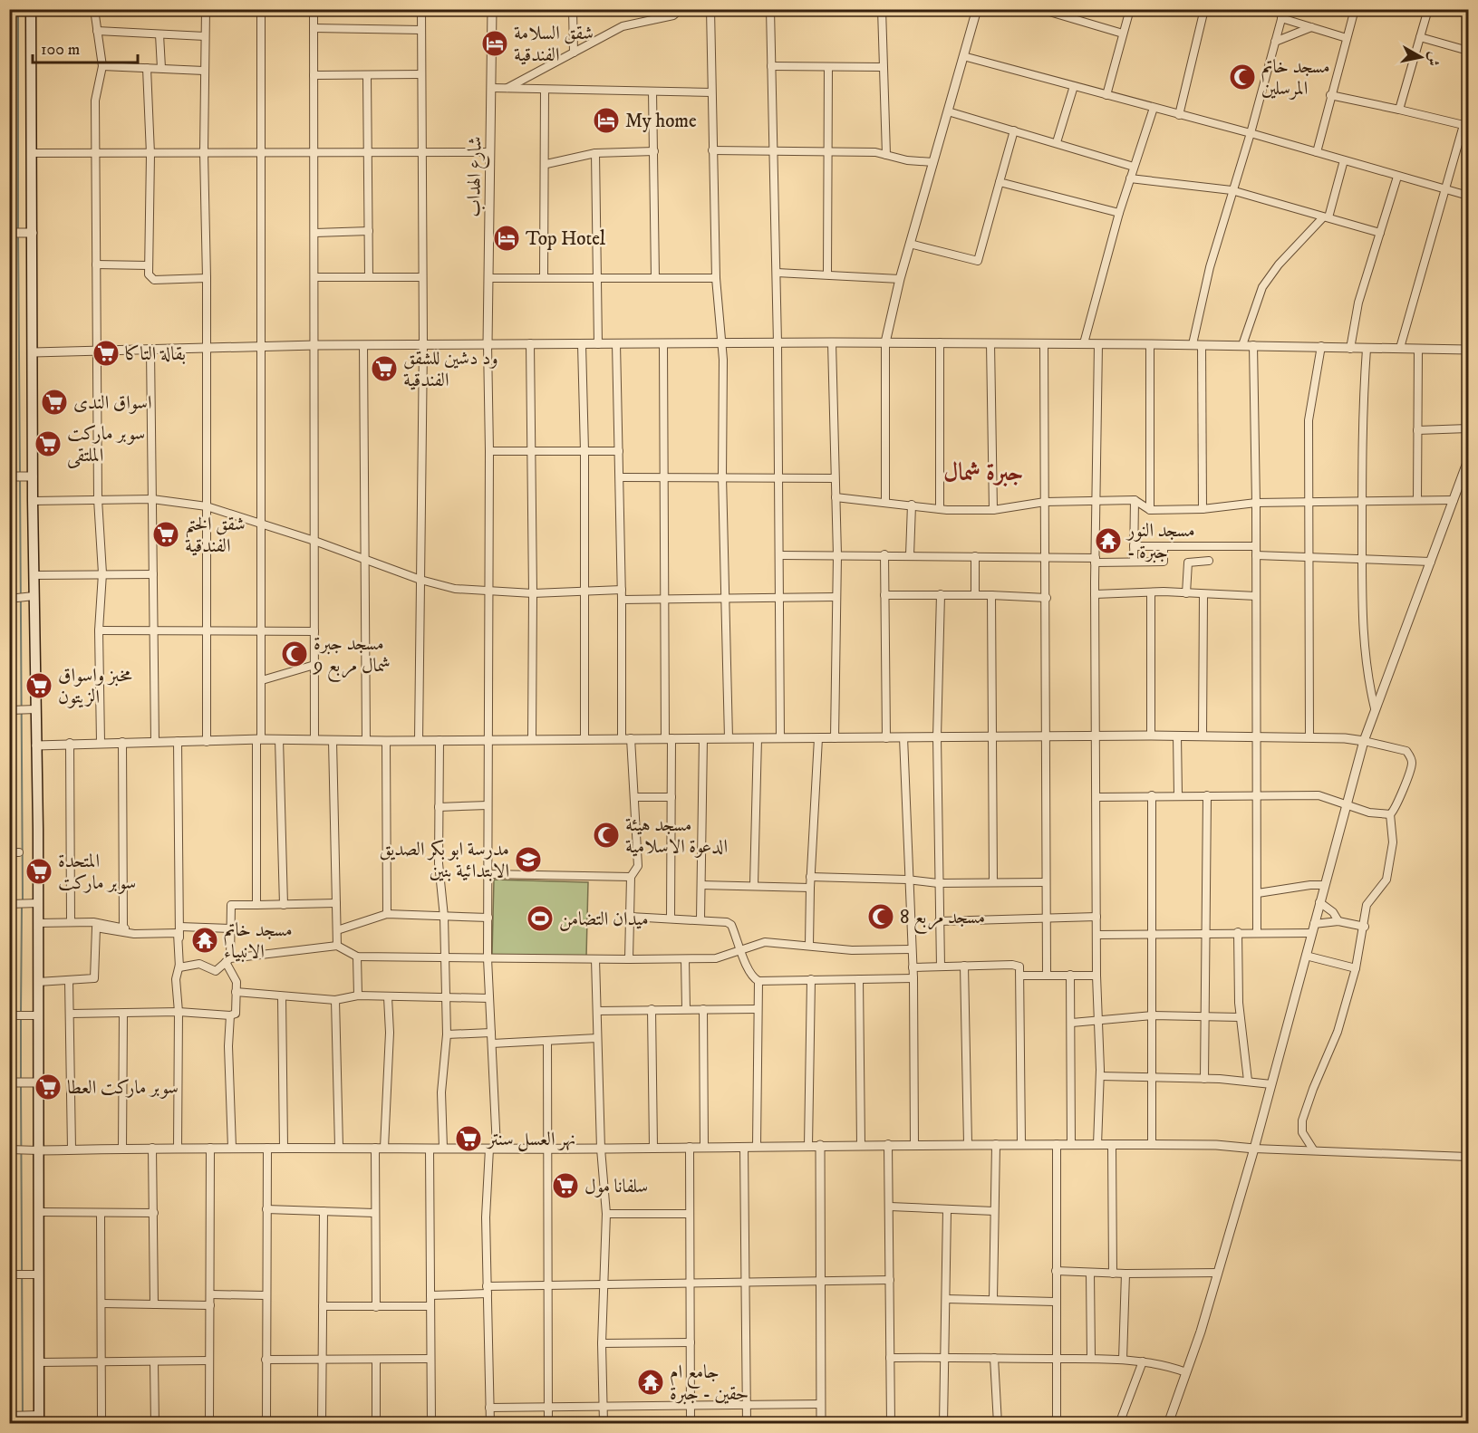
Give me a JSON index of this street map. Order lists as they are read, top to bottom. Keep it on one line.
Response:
{"streets":{"street":["شارع الهداب"]},"districts":["جبرة شمال"],"places":{"hotel":["شقق السلامة الفندقية","My home","Top Hotel"],"mosque":["مسجد خاتم المرسلين","مسجد جبرة شمال مربع 9","مسجد هيئة الدعوة الاسلامية","مسجد مربع 8"],"supermarket":["بقالة التاكا","ود دشين للشقق الفندقية","اسواق الندى","سوبر ماركت الملتقى","شقق الختم الفندقية","مخبز واسواق الزيتون","المتحدة سوبر ماركت","سوبر ماركت العطا","نهر العسل سنتر","سلفانا مول"],"temple":["مسجد النور - جبرة","مسجد خاتم الانبياء","جامع ام حقين - جبرة"],"school or university":["مدرسة ابو بكر الصديق الابتدائية بنين"],"sports":["ميدان التضامن"]},"scale_bar":"100 m","north":"right"}
